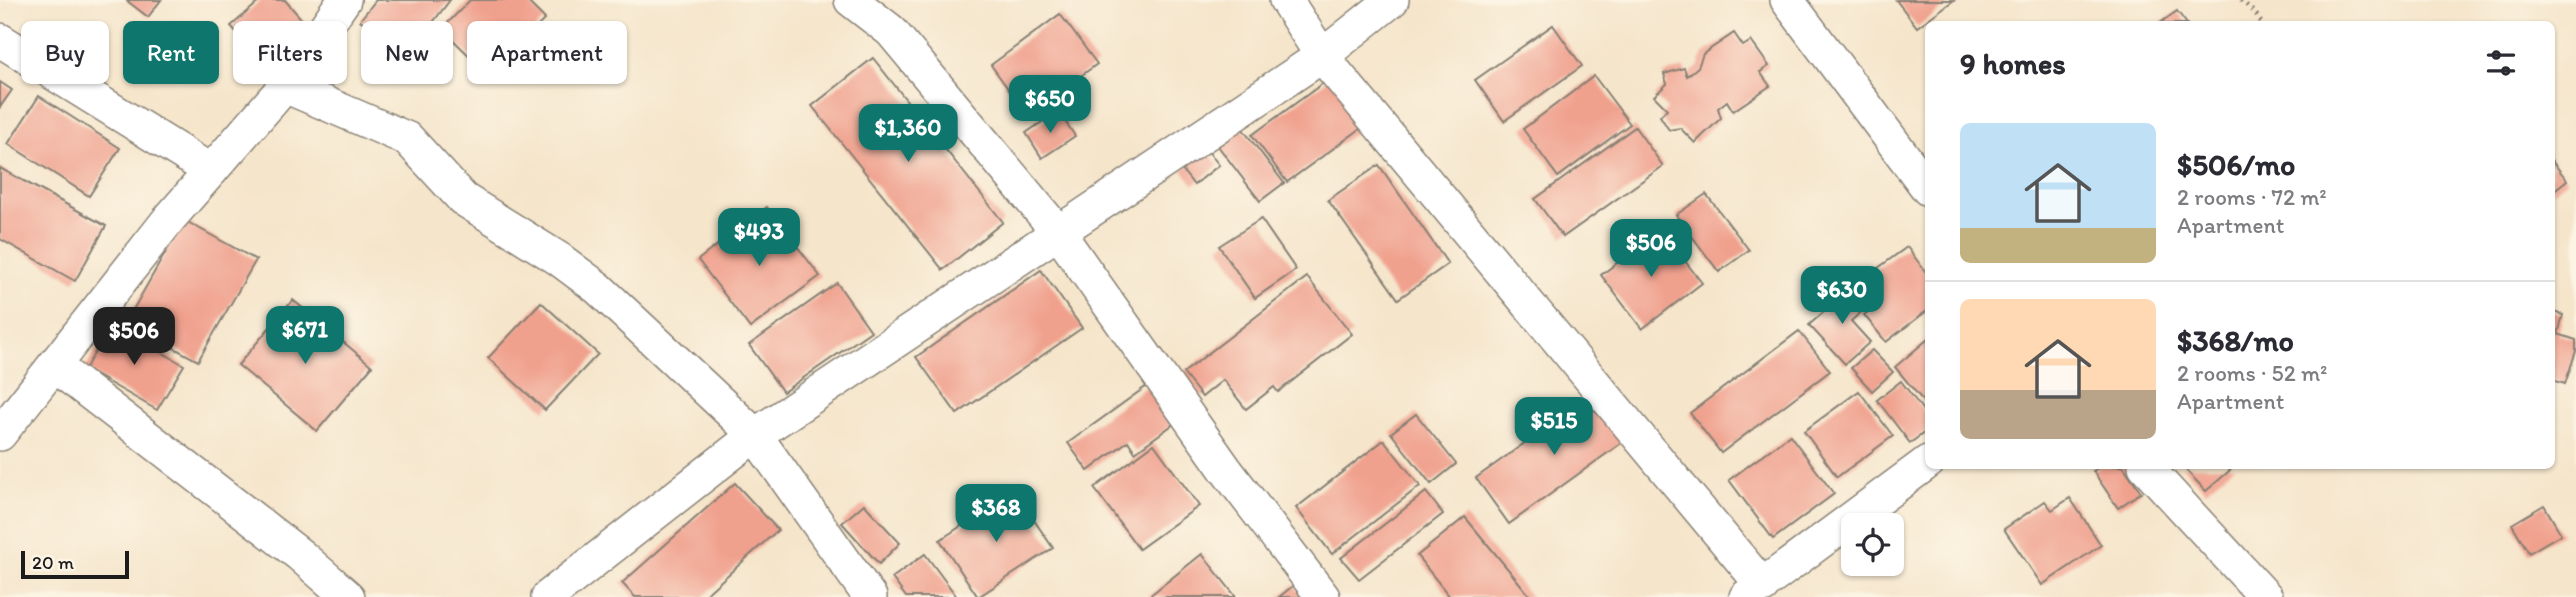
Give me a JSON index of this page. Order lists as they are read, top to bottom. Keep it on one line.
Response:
{"scale_bar":"20 m","page":{"chip":["Buy","Rent","Filters","New","Apartment"],"heading":"9 homes","price":["$650","$1,360","$493","$506","$630","$671","$506","$515","$368"],"list":[{"name":"$506/mo","note":"2 rooms · 72 m² · Apartment"},{"name":"$368/mo","note":"2 rooms · 52 m² · Apartment"}],"scale":"20 m"}}
